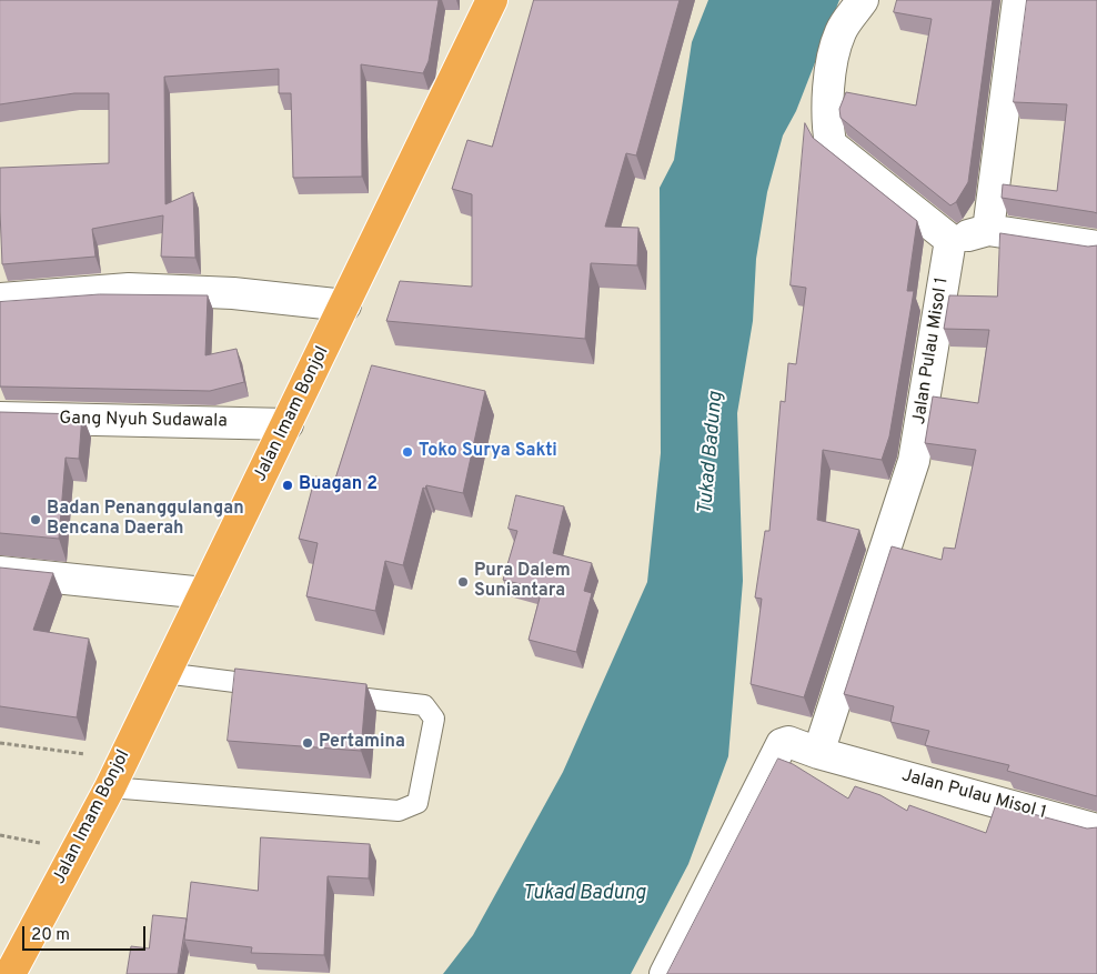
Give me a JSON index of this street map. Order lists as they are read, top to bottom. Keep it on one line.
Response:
{"streets":{"highway":["Jalan Imam Bonjol"],"street":["Jalan Pulau Misol 1","Gang Nyuh Sudawala"]},"crossings":[["Jalan Imam Bonjol","Gang Nyuh Sudawala"]],"water":["Tukad Badung"],"places":["Toko Surya Sakti","Buagan 2","Badan Penanggulangan Bencana Daerah","Pura Dalem Suniantara","Pertamina"],"scale_bar":"20 m"}
